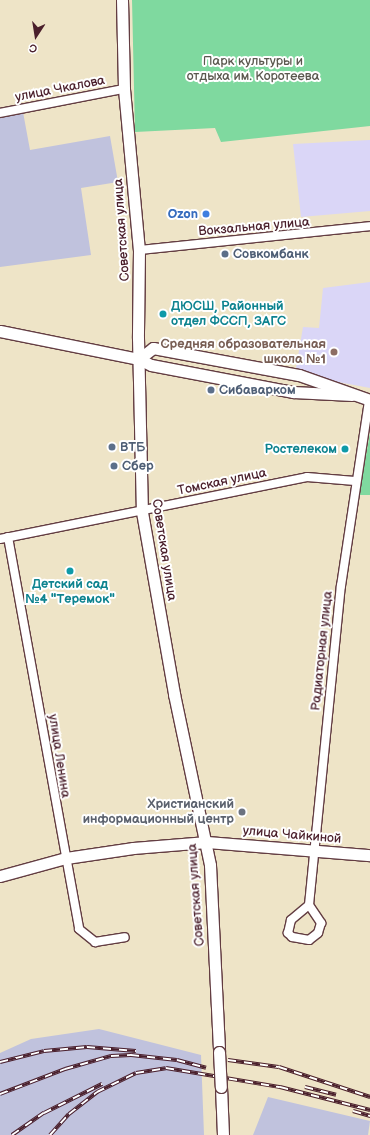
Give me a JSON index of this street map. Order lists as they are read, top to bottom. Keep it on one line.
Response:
{"streets":{"main road":["Советская улица","улица Чайкиной"],"street":["улица Чкалова","Вокзальная улица","Томская улица","Радиаторная улица","улица Ленина"]},"crossings":[["улица Чкалова","Советская улица"],["Вокзальная улица","Советская улица"],["Советская улица","Томская улица"],["Советская улица","улица Чайкиной"],["Томская улица","Радиаторная улица"],["Томская улица","улица Ленина"],["Радиаторная улица","улица Чайкиной"],["улица Ленина","улица Чайкиной"]],"parks":["Парк культуры и отдыха им. Коротеева"],"places":["Ozon","Совкомбанк","ДЮСШ, Районный отдел ФССП, ЗАГС","Средняя образовательная школа №1","Сибаварком","ВТБ","Ростелеком","Сбер","Детский сад №4 \"Теремок\"","Христианский информационный центр"],"north":"bottom"}
